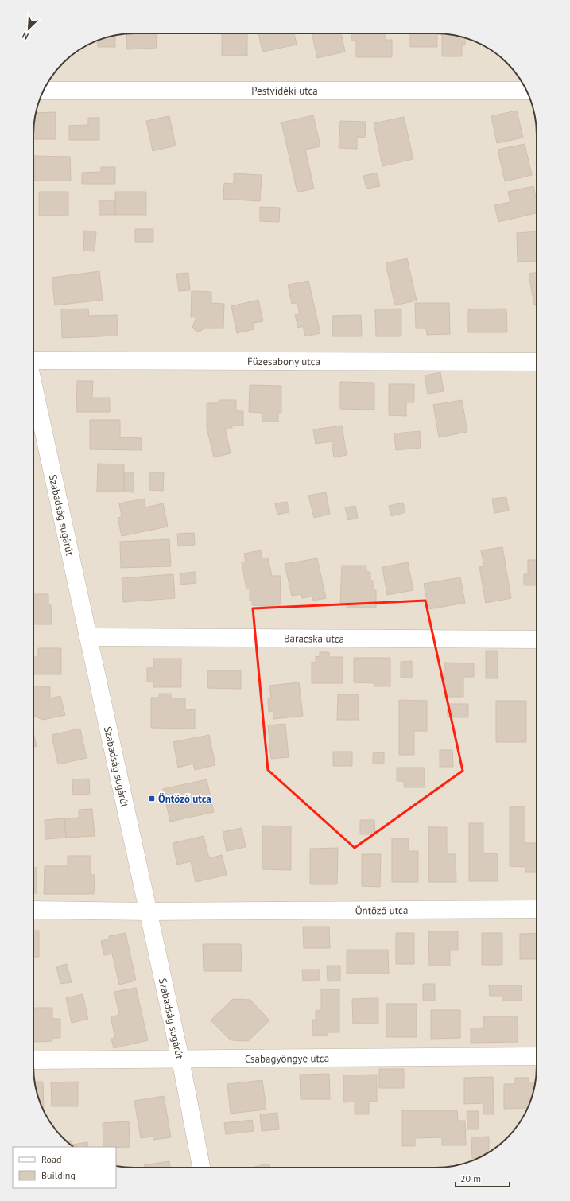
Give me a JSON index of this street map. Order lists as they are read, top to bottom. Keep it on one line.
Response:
{"streets":{"street":["Pestvidéki utca","Füzesabony utca","Szabadság sugárút","Baracska utca","Öntöző utca","Csabagyöngye utca"]},"crossings":[["Szabadság sugárút","Baracska utca"],["Szabadság sugárút","Öntöző utca"],["Szabadság sugárút","Csabagyöngye utca"]],"places":{"transit":["Öntöző utca"]},"legend":["Road","Building"],"scale_bar":"20 m","north":"bottom left"}
